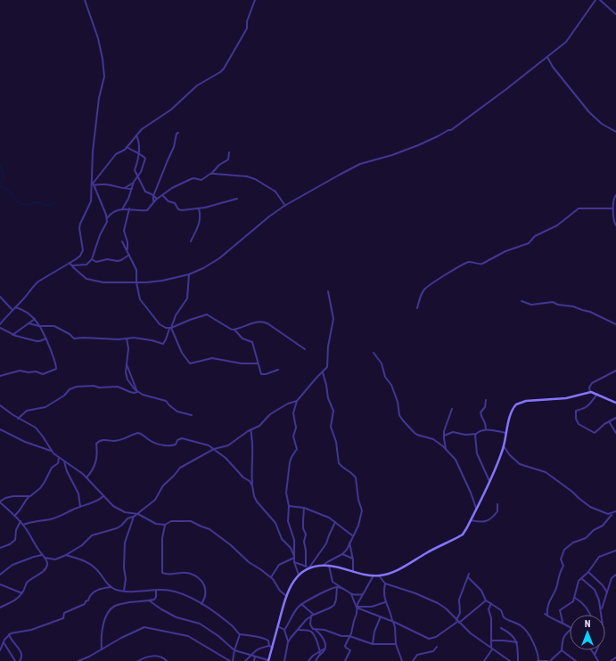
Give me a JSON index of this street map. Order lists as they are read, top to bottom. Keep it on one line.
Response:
{"north":"top"}
